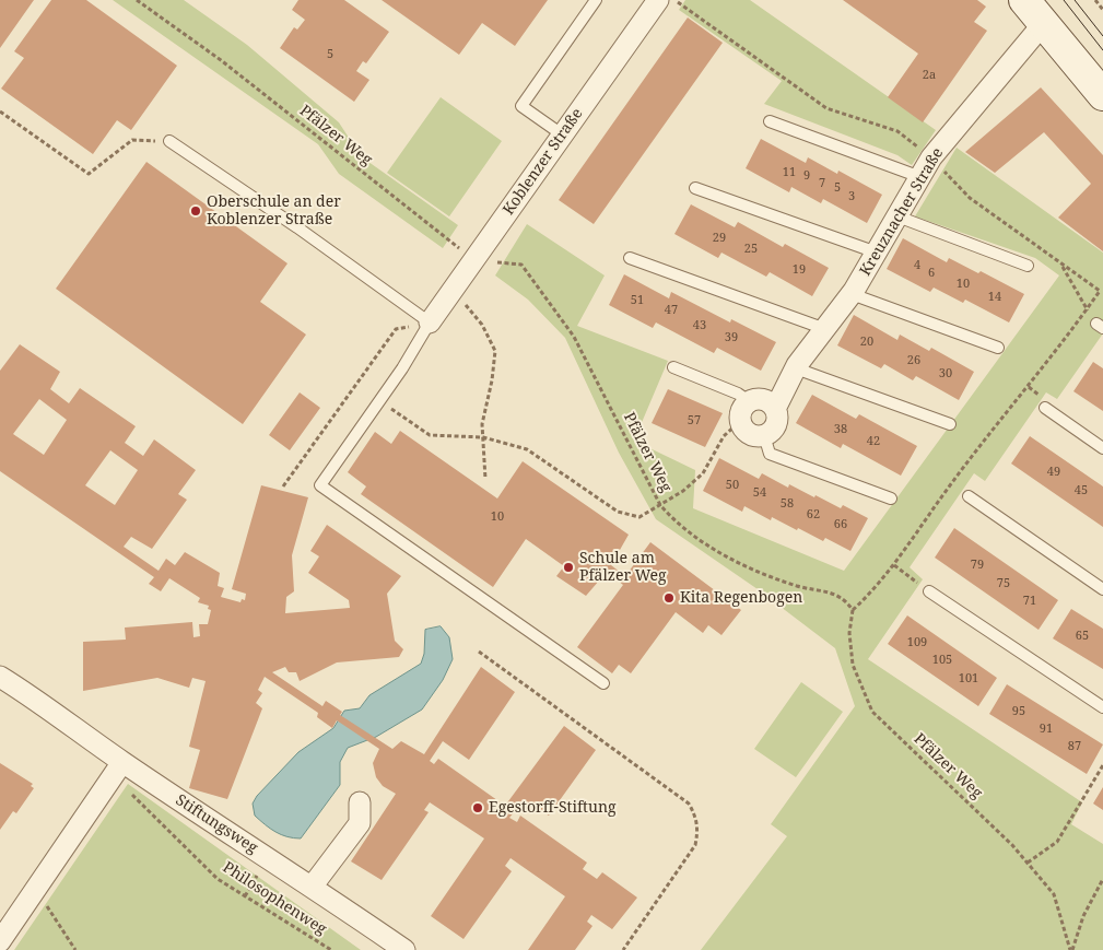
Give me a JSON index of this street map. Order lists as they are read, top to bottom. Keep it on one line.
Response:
{"streets":{"street":["Koblenzer Straße","Kreuznacher Straße","Stiftungsweg"],"path":["Pfälzer Weg","Philosophenweg"]},"crossings":[["Pfälzer Weg","Koblenzer Straße"],["Stiftungsweg","Philosophenweg"]],"places":["Oberschule an der Koblenzer Straße","Schule am Pfälzer Weg","Kita Regenbogen","Egestorff-Stiftung"],"house_numbers":["5","2a","11","9","7","5","3","29","25","4","19","6","10","14","51","47","43","39","20","26","30","57","38","42","49","50","45","54","58","62","10","66","79","75","71","65","109","105","101","95","91","87"]}
